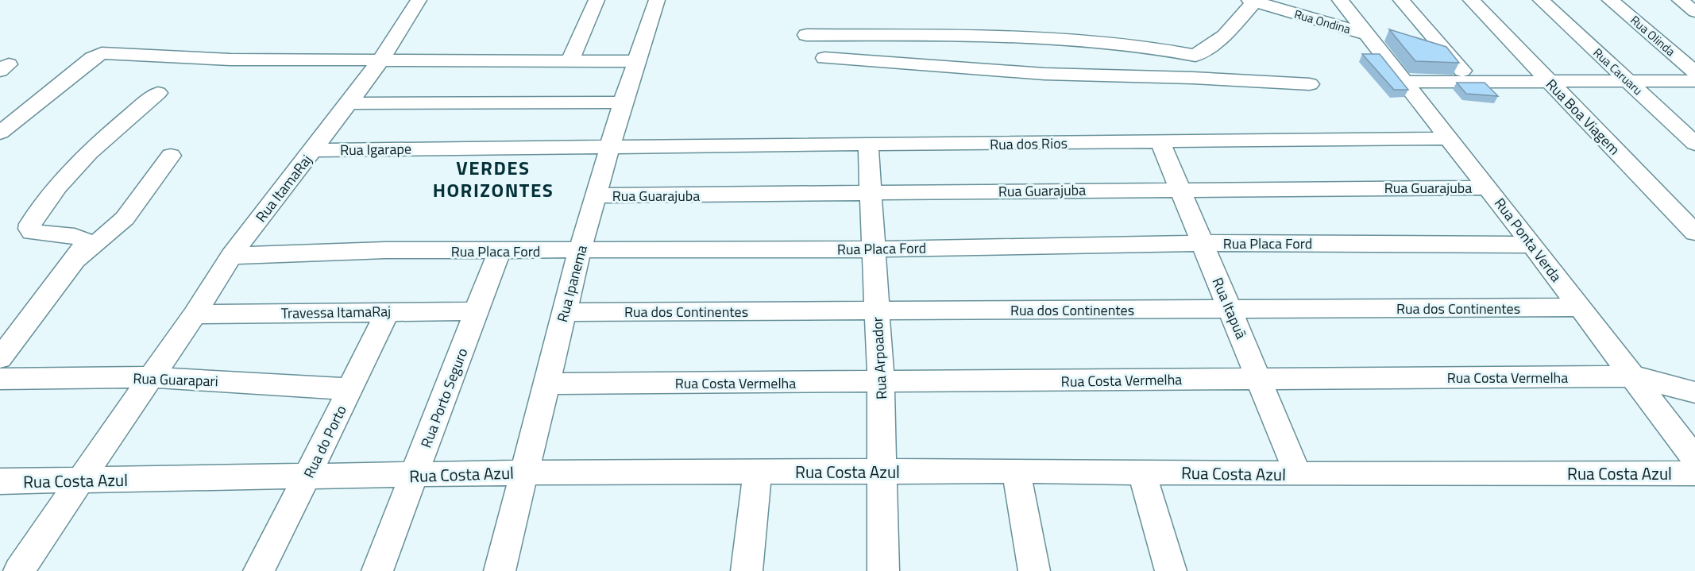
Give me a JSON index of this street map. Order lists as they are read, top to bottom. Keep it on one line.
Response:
{"streets":{"street":["Rua Ondina","Rua Olinda","Rua Caruaru","Rua Boa Viagem","Rua dos Rios","Rua Igarape","Rua Guarajuba","Rua ItamaRaj","Rua Ponta Verda","Rua Placa Ford","Rua Ipanema","Rua Itapuã","Rua dos Continentes","Travessa ItamaRaj","Rua Arpoador","Rua Costa Vermelha","Rua Guarapari","Rua Porto Seguro","Rua do Porto","Rua Costa Azul"]},"crossings":[["Rua Ondina","Rua Ponta Verda"],["Rua dos Rios","Rua Igarape"],["Rua dos Rios","Rua Ponta Verda"],["Rua dos Rios","Rua Ipanema"],["Rua dos Rios","Rua Itapuã"],["Rua dos Rios","Rua Arpoador"],["Rua Igarape","Rua ItamaRaj"],["Rua Igarape","Rua Ipanema"],["Rua Guarajuba","Rua Ponta Verda"],["Rua Guarajuba","Rua Ipanema"],["Rua Guarajuba","Rua Itapuã"],["Rua Guarajuba","Rua Arpoador"],["Rua ItamaRaj","Rua Placa Ford"],["Rua ItamaRaj","Travessa ItamaRaj"],["Rua ItamaRaj","Rua Guarapari"],["Rua ItamaRaj","Rua Costa Azul"],["Rua Ponta Verda","Rua Placa Ford"],["Rua Ponta Verda","Rua dos Continentes"],["Rua Ponta Verda","Rua Costa Vermelha"],["Rua Placa Ford","Rua Ipanema"],["Rua Placa Ford","Rua Itapuã"],["Rua Placa Ford","Rua Arpoador"],["Rua Placa Ford","Rua Porto Seguro"],["Rua Ipanema","Rua dos Continentes"],["Rua Ipanema","Rua Costa Vermelha"],["Rua Ipanema","Rua Costa Azul"],["Rua Itapuã","Rua dos Continentes"],["Rua Itapuã","Rua Costa Vermelha"],["Rua Itapuã","Rua Costa Azul"],["Rua dos Continentes","Rua Arpoador"],["Travessa ItamaRaj","Rua Porto Seguro"],["Travessa ItamaRaj","Rua do Porto"],["Rua Arpoador","Rua Costa Vermelha"],["Rua Arpoador","Rua Costa Azul"],["Rua Guarapari","Rua do Porto"],["Rua Porto Seguro","Rua Costa Azul"],["Rua do Porto","Rua Costa Azul"]],"districts":["VERDES HORIZONTES"]}
